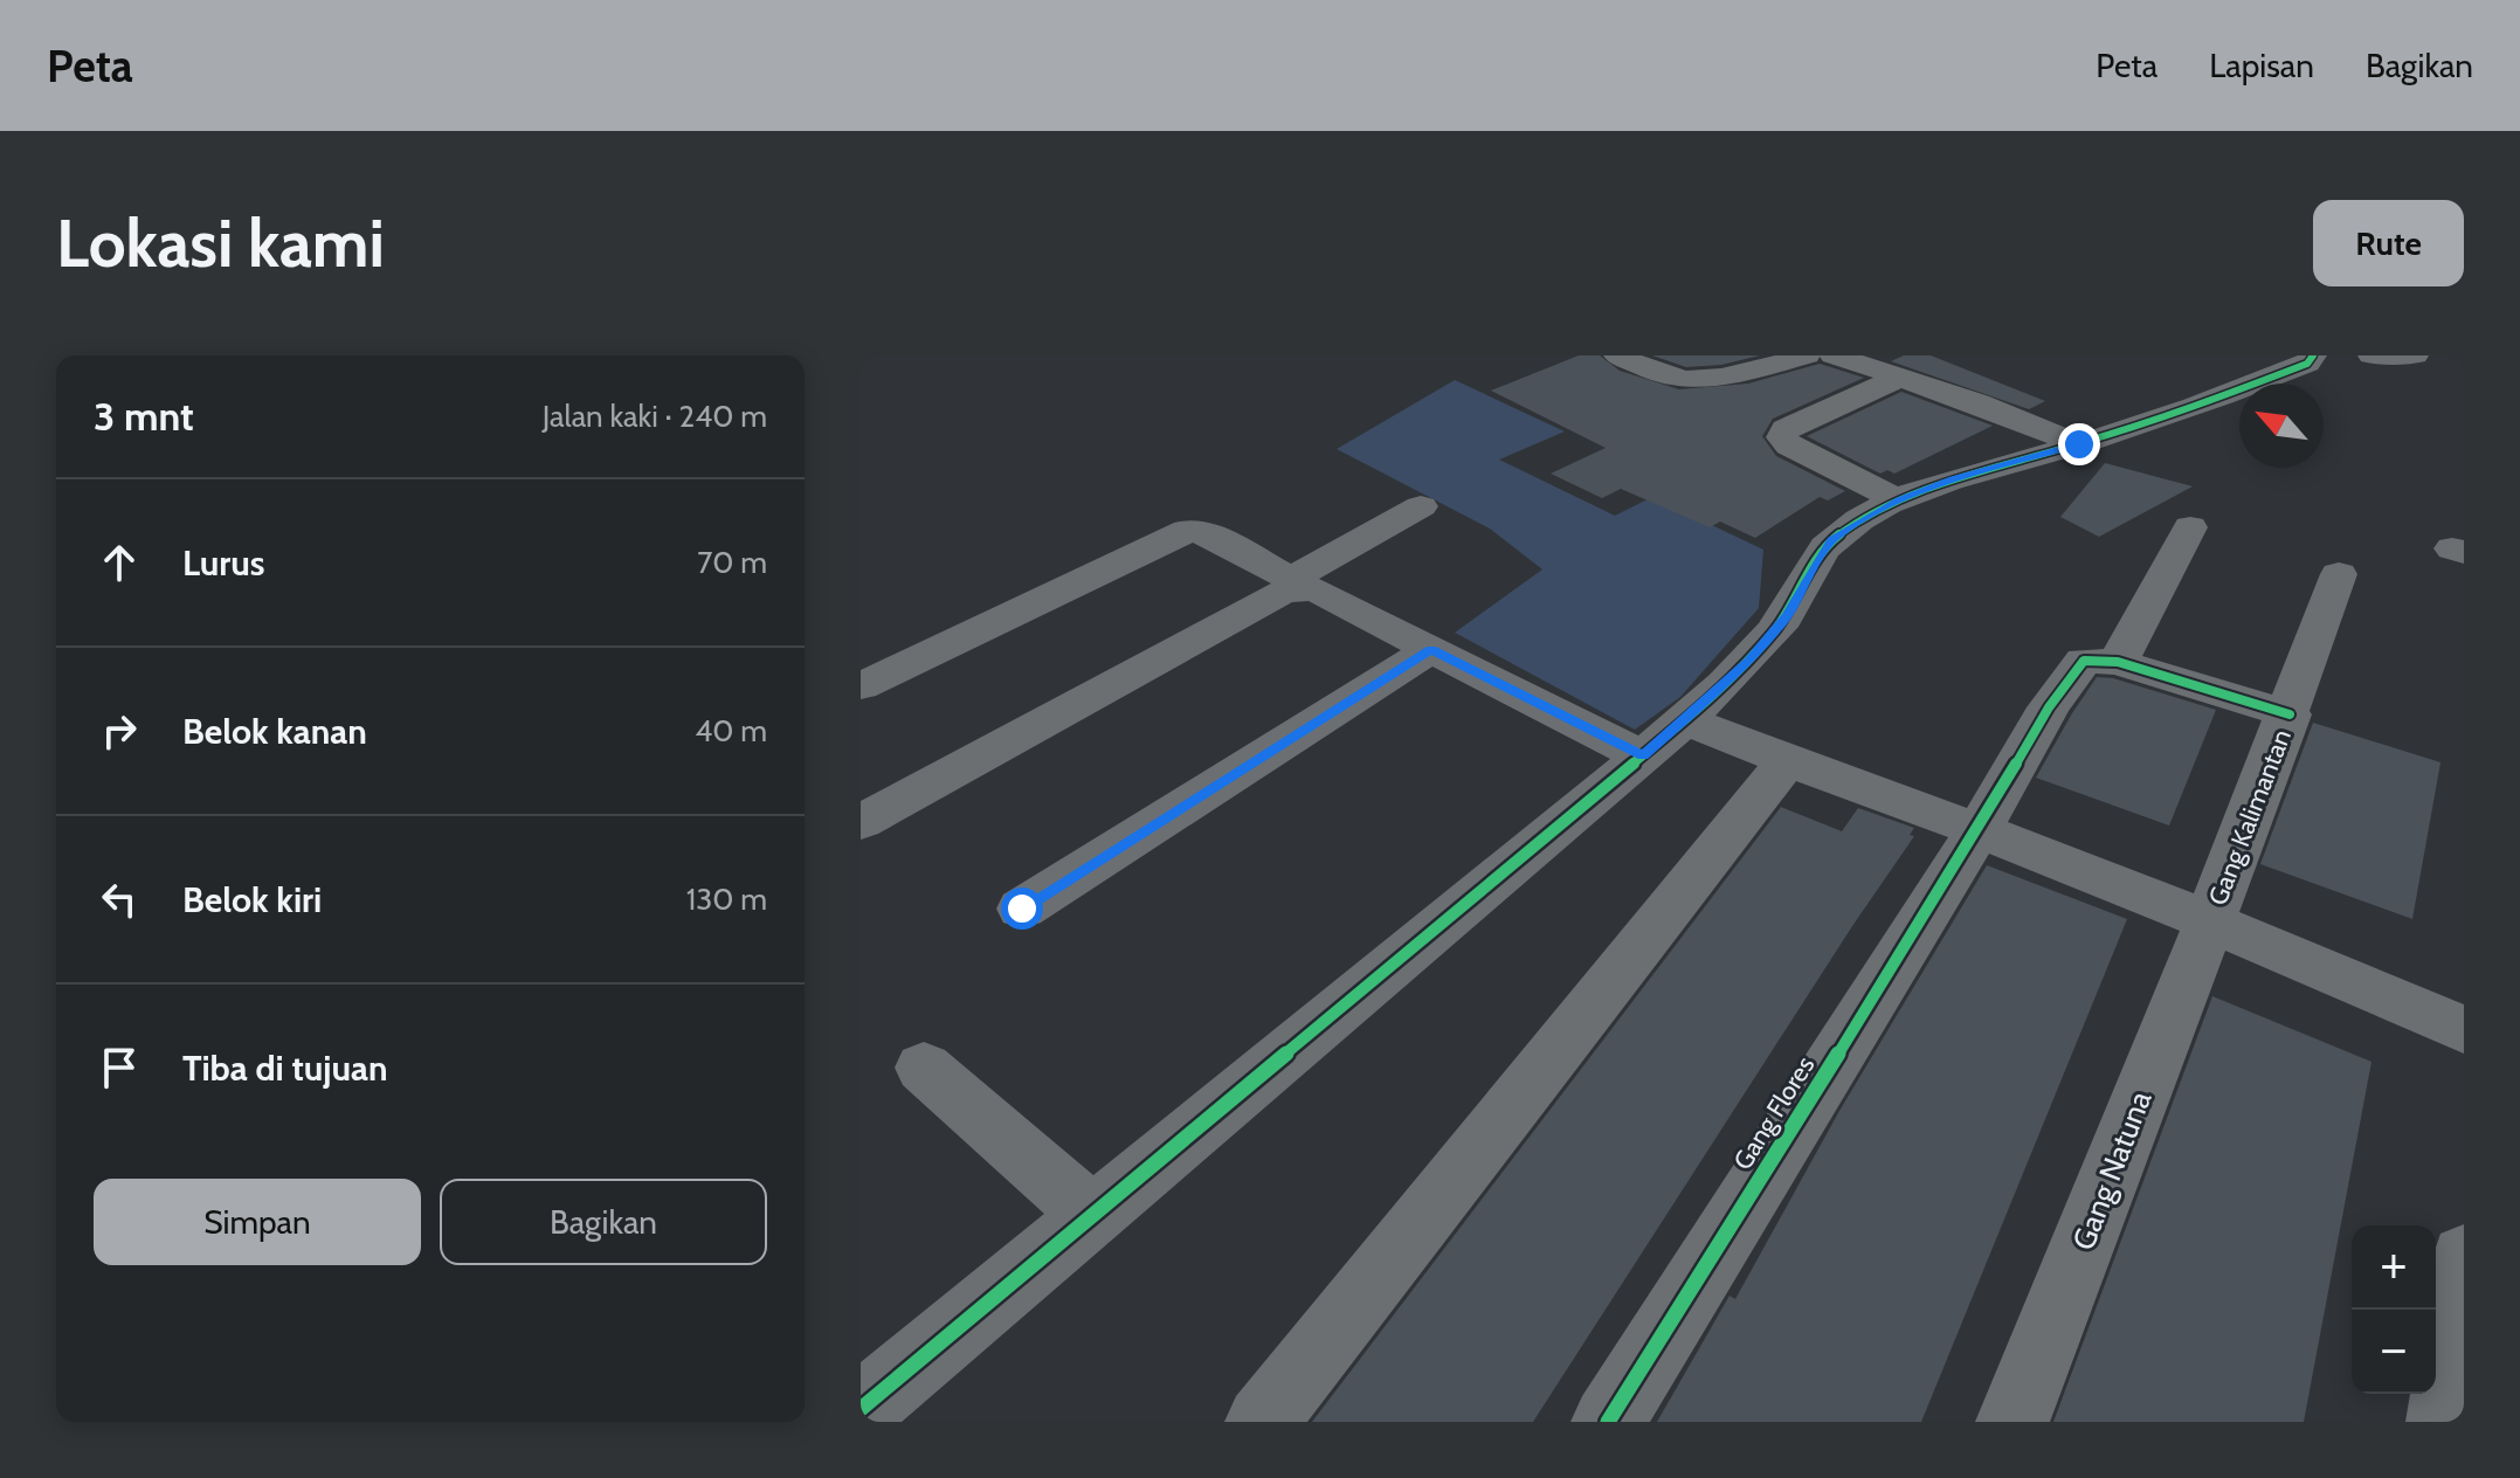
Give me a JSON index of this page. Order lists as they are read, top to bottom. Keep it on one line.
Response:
{"streets":{"street":["Gang Kalimantan","Gang Flores","Gang Natuna"]},"crossings":[["Gang Kalimantan","Gang Natuna"]],"north":"top left","page":{"header":"Peta","nav":["Peta","Lapisan","Bagikan"],"buttons":["Rute",["Simpan","Bagikan"]],"title":"Lokasi kami","heading":["3 mnt","Jalan kaki · 240 m"],"list":[["Lurus","70 m"],["Belok kanan","40 m"],["Belok kiri","130 m"],"Tiba di tujuan"],"map_buttons":["+","−"]}}
